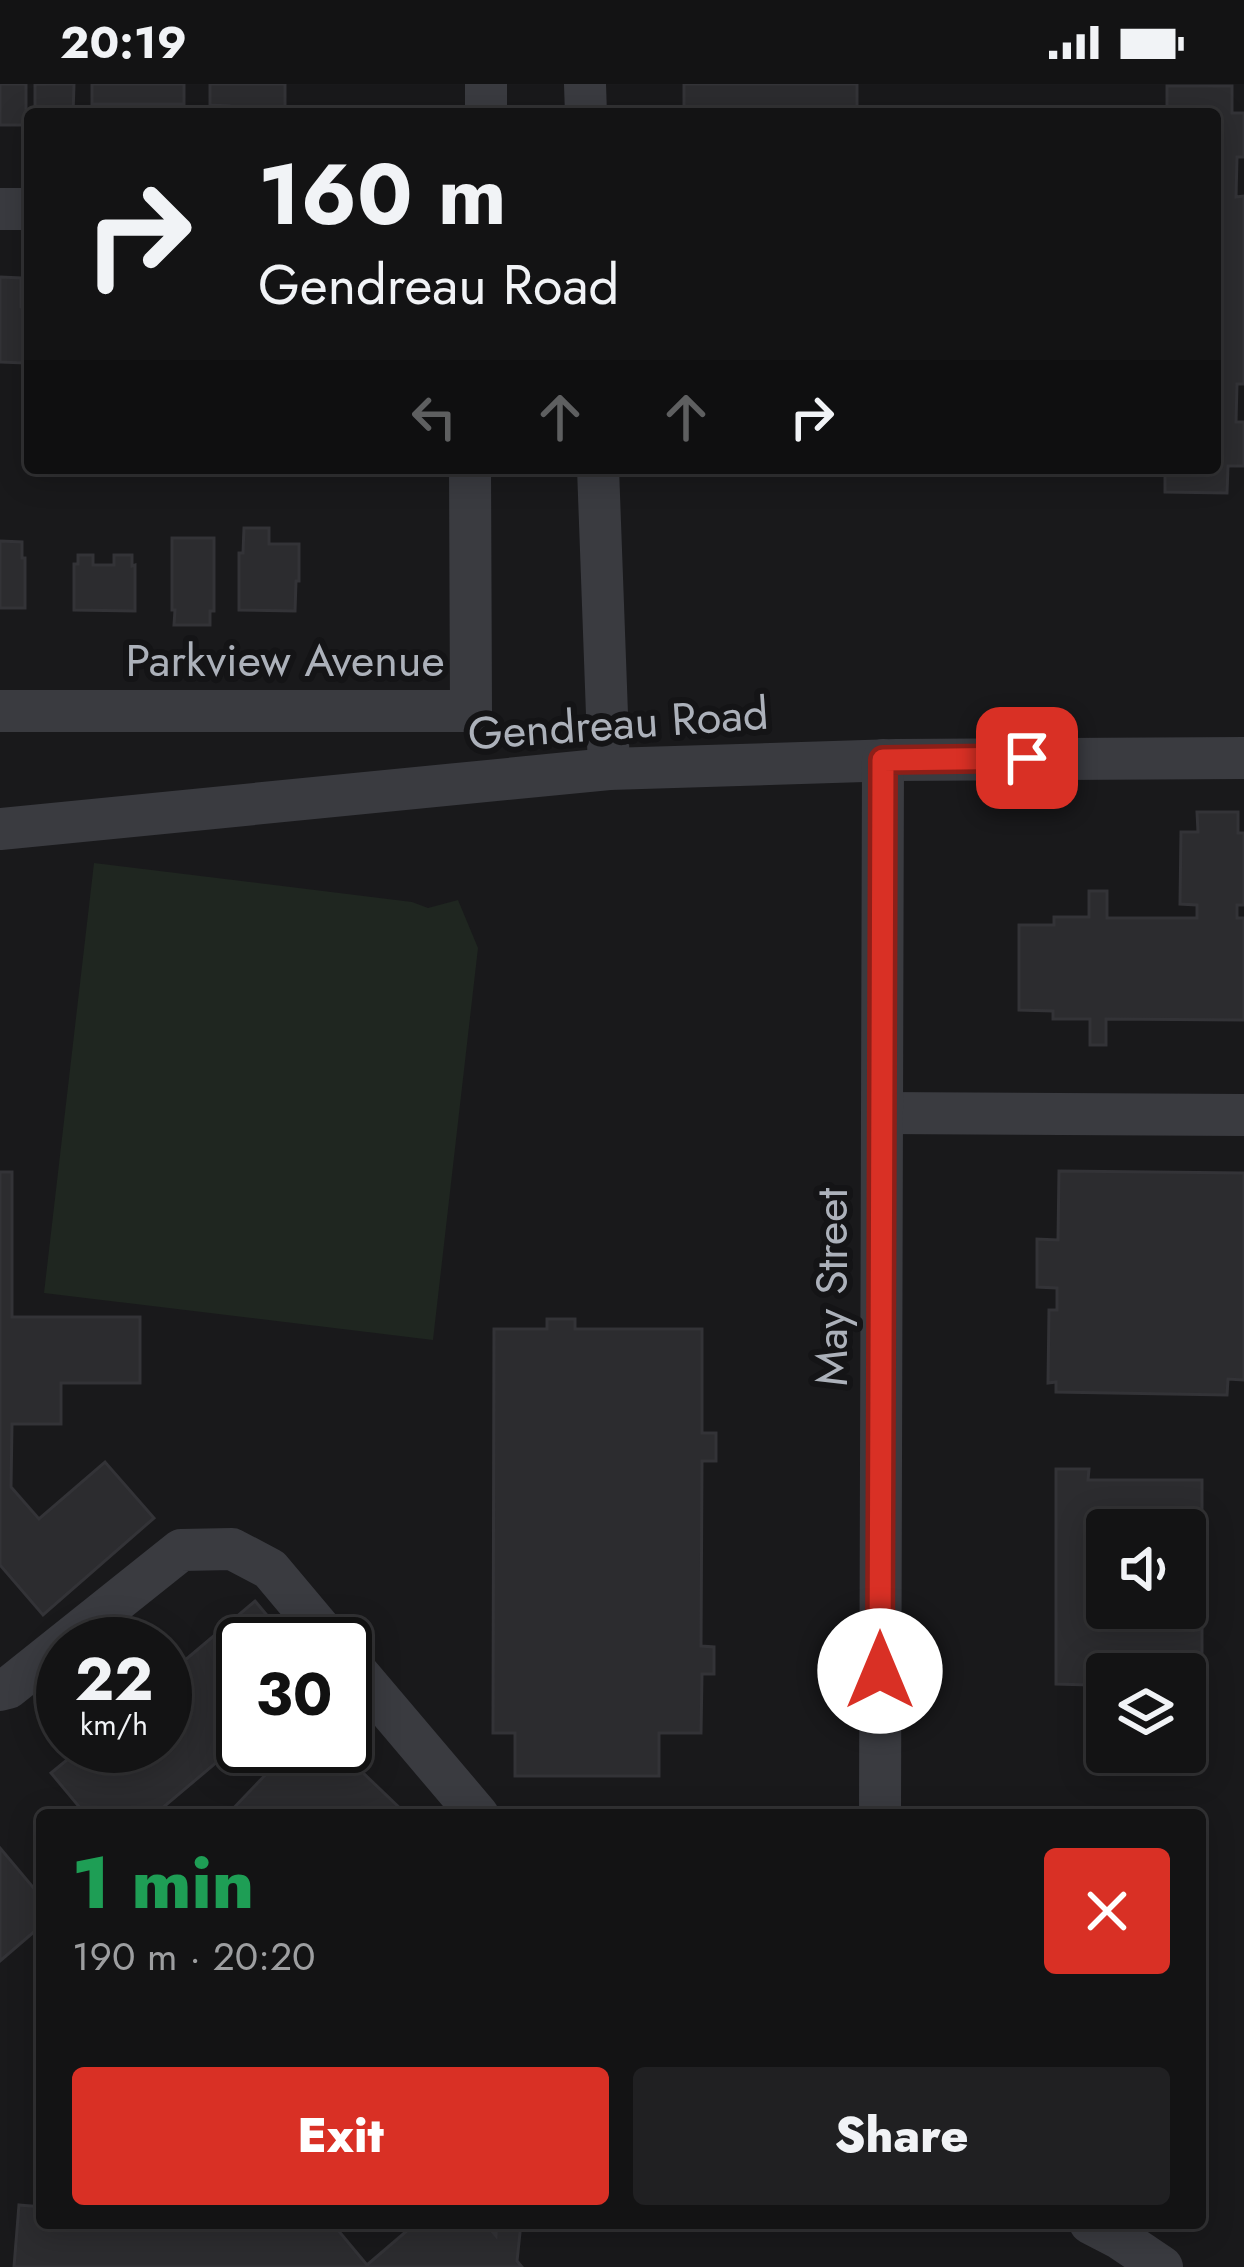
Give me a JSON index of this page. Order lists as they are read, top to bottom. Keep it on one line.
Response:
{"streets":{"street":["Parkview Avenue","Gendreau Road","May Street"]},"crossings":[["Gendreau Road","May Street"]],"page":{"status":"20:19","turn":["160 m","Gendreau Road"],"speed":"22 km/h","limit":"30","heading":["1 min","190 m · 20:20"],"buttons":["Exit","Share"]}}
